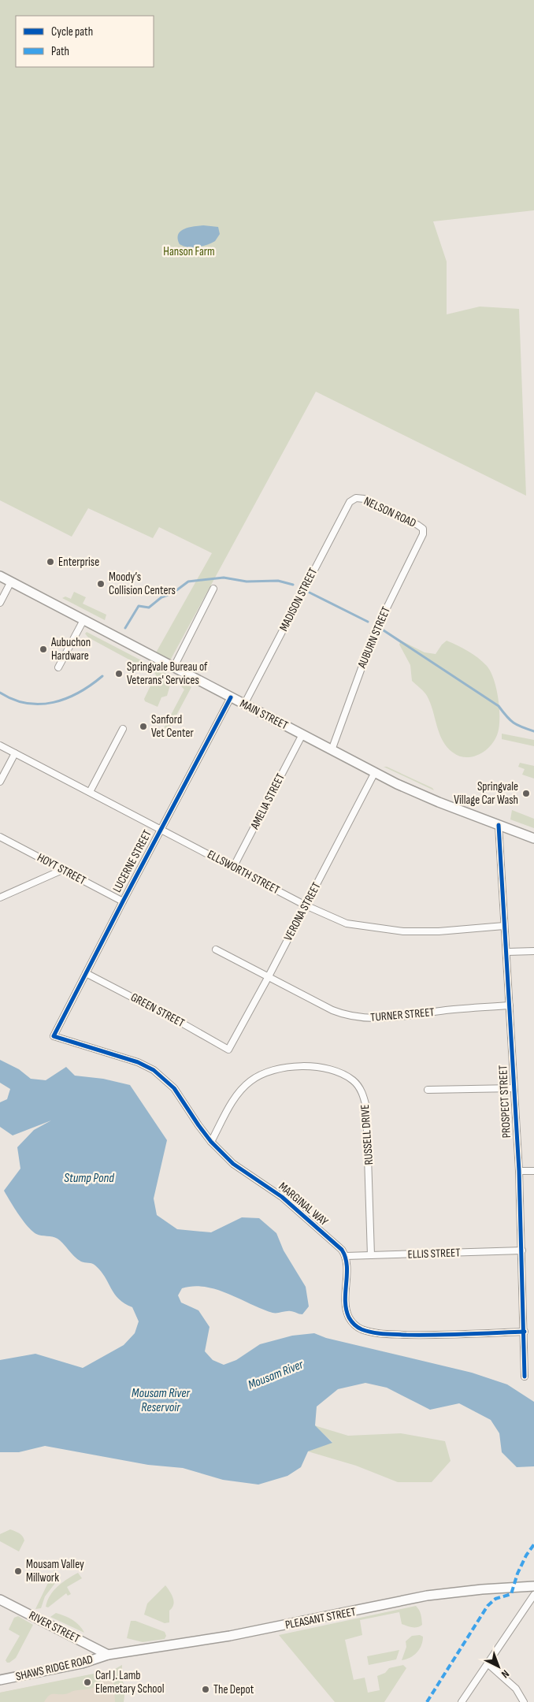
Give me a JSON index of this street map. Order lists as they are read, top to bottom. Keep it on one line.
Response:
{"streets":{"main road":["MAIN STREET","PLEASANT STREET","RIVER STREET","SHAWS RIDGE ROAD"],"street":["NELSON ROAD","MADISON STREET","AUBURN STREET","AMELIA STREET","LUCERNE STREET","HOYT STREET","ELLSWORTH STREET","VERONA STREET","GREEN STREET","TURNER STREET","PROSPECT STREET","RUSSELL DRIVE","MARGINAL WAY","ELLIS STREET"]},"crossings":[["NELSON ROAD","MADISON STREET"],["NELSON ROAD","AUBURN STREET"],["MADISON STREET","MAIN STREET"],["AUBURN STREET","MAIN STREET"],["MAIN STREET","AMELIA STREET"],["MAIN STREET","LUCERNE STREET"],["MAIN STREET","VERONA STREET"],["MAIN STREET","PROSPECT STREET"],["AMELIA STREET","ELLSWORTH STREET"],["LUCERNE STREET","HOYT STREET"],["LUCERNE STREET","ELLSWORTH STREET"],["LUCERNE STREET","GREEN STREET"],["LUCERNE STREET","MARGINAL WAY"],["ELLSWORTH STREET","VERONA STREET"],["ELLSWORTH STREET","PROSPECT STREET"],["VERONA STREET","GREEN STREET"],["VERONA STREET","TURNER STREET"],["TURNER STREET","PROSPECT STREET"],["PROSPECT STREET","ELLIS STREET"],["RUSSELL DRIVE","MARGINAL WAY"],["RUSSELL DRIVE","ELLIS STREET"],["MARGINAL WAY","ELLIS STREET"],["PLEASANT STREET","RIVER STREET"],["PLEASANT STREET","SHAWS RIDGE ROAD"],["RIVER STREET","SHAWS RIDGE ROAD"]],"water":["Stump Pond","Mousam River","Mousam River Reservoir"],"parks":["Hanson Farm"],"places":["Enterprise","Moody’s Collision Centers","Aubuchon Hardware","Springvale Bureau of Veterans' Services","Sanford Vet Center","Springvale Village Car Wash","Mousam Valley Millwork","Carl J. Lamb Elemetary School","The Depot"],"legend":["Cycle path","Path"],"north":"bottom right"}
